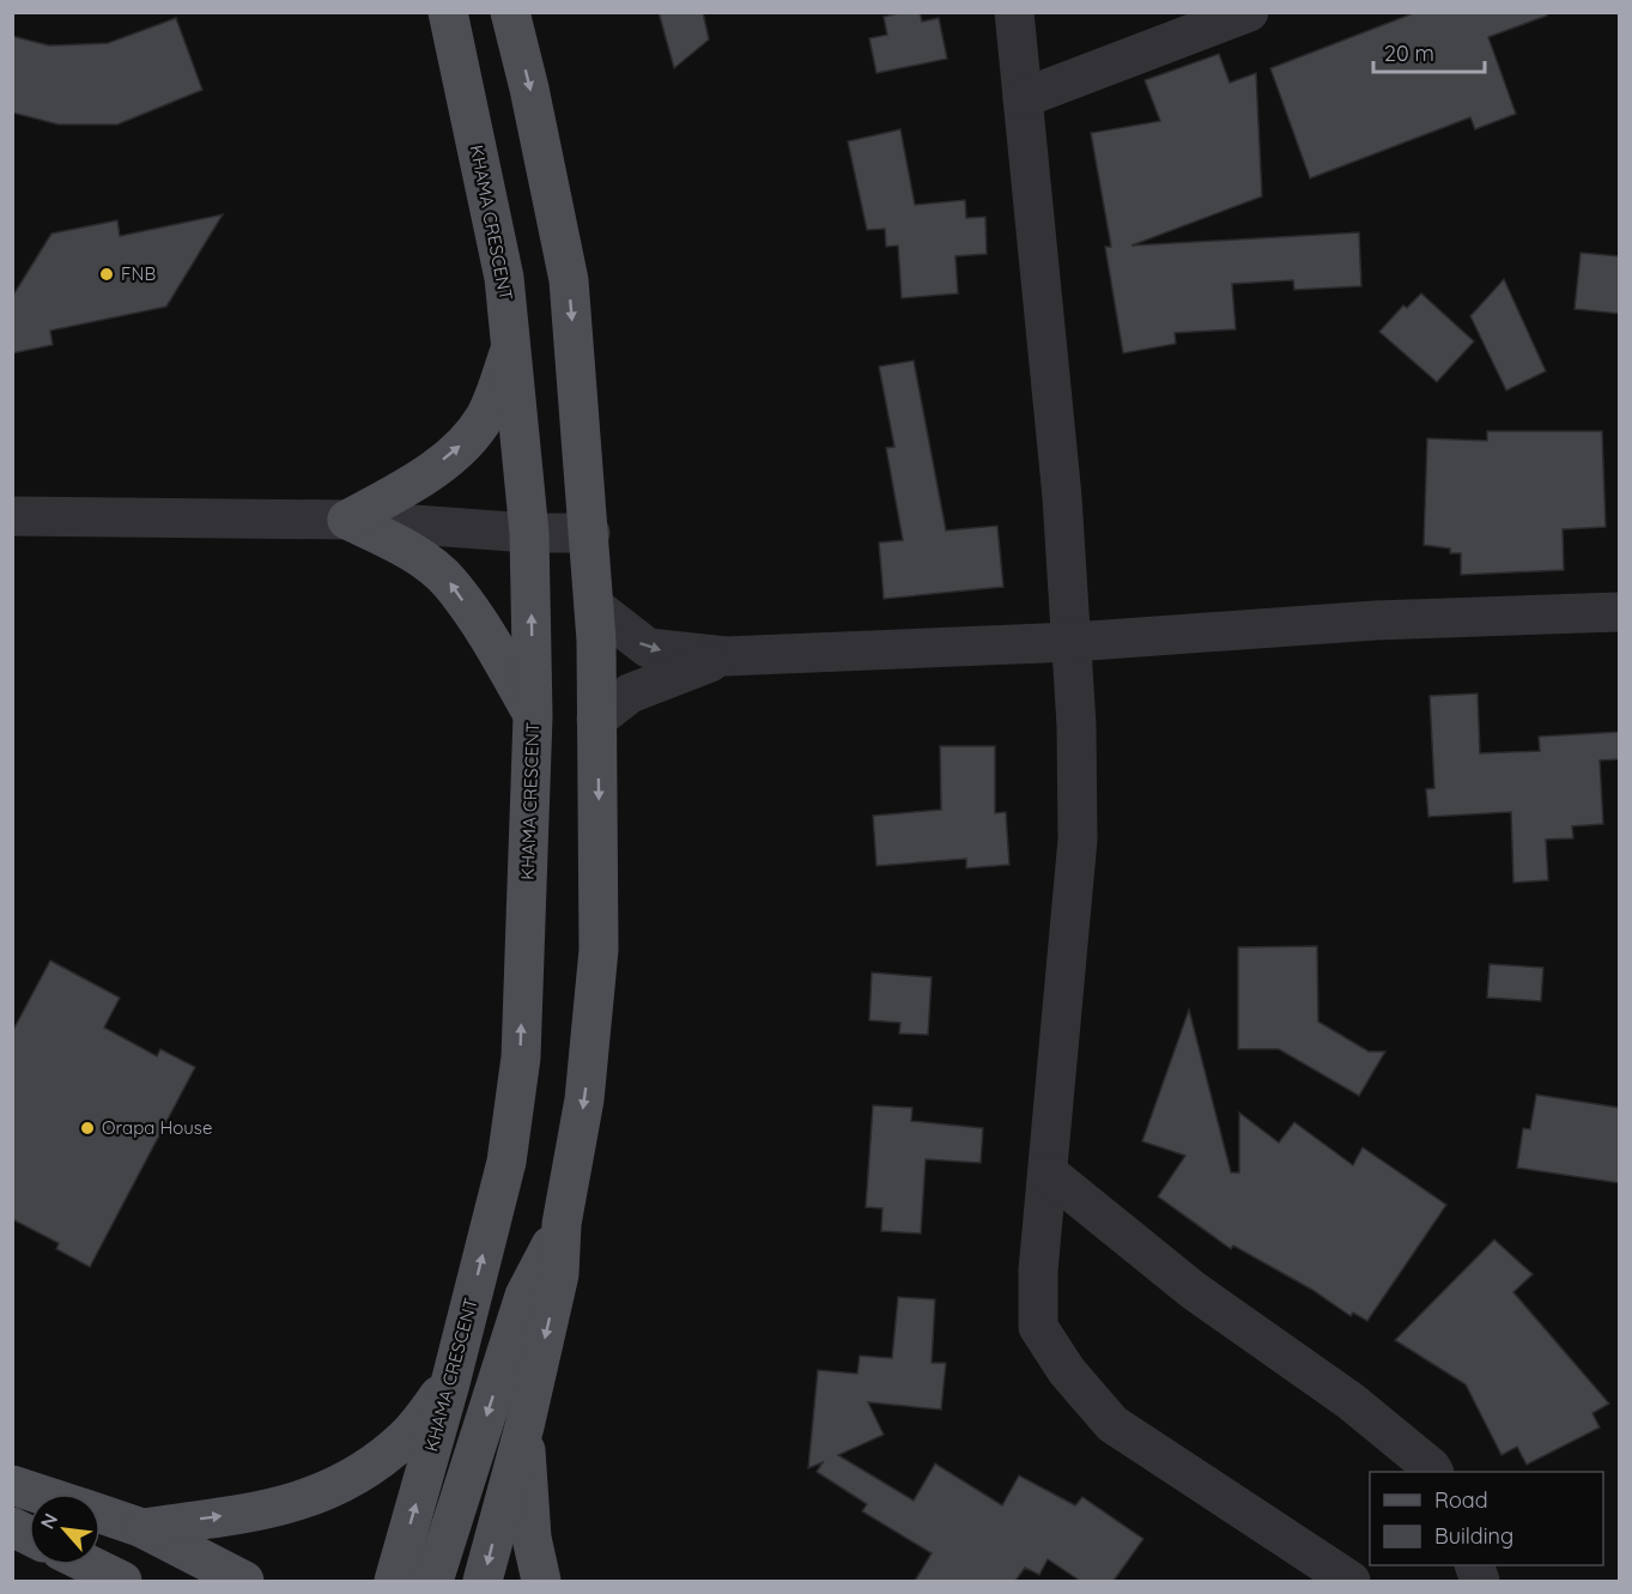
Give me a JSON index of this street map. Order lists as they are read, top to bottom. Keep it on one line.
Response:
{"streets":{"main road":["KHAMA CRESCENT"]},"places":["FNB","Orapa House"],"legend":["Road","Building"],"scale_bar":"20 m","north":"top left"}
